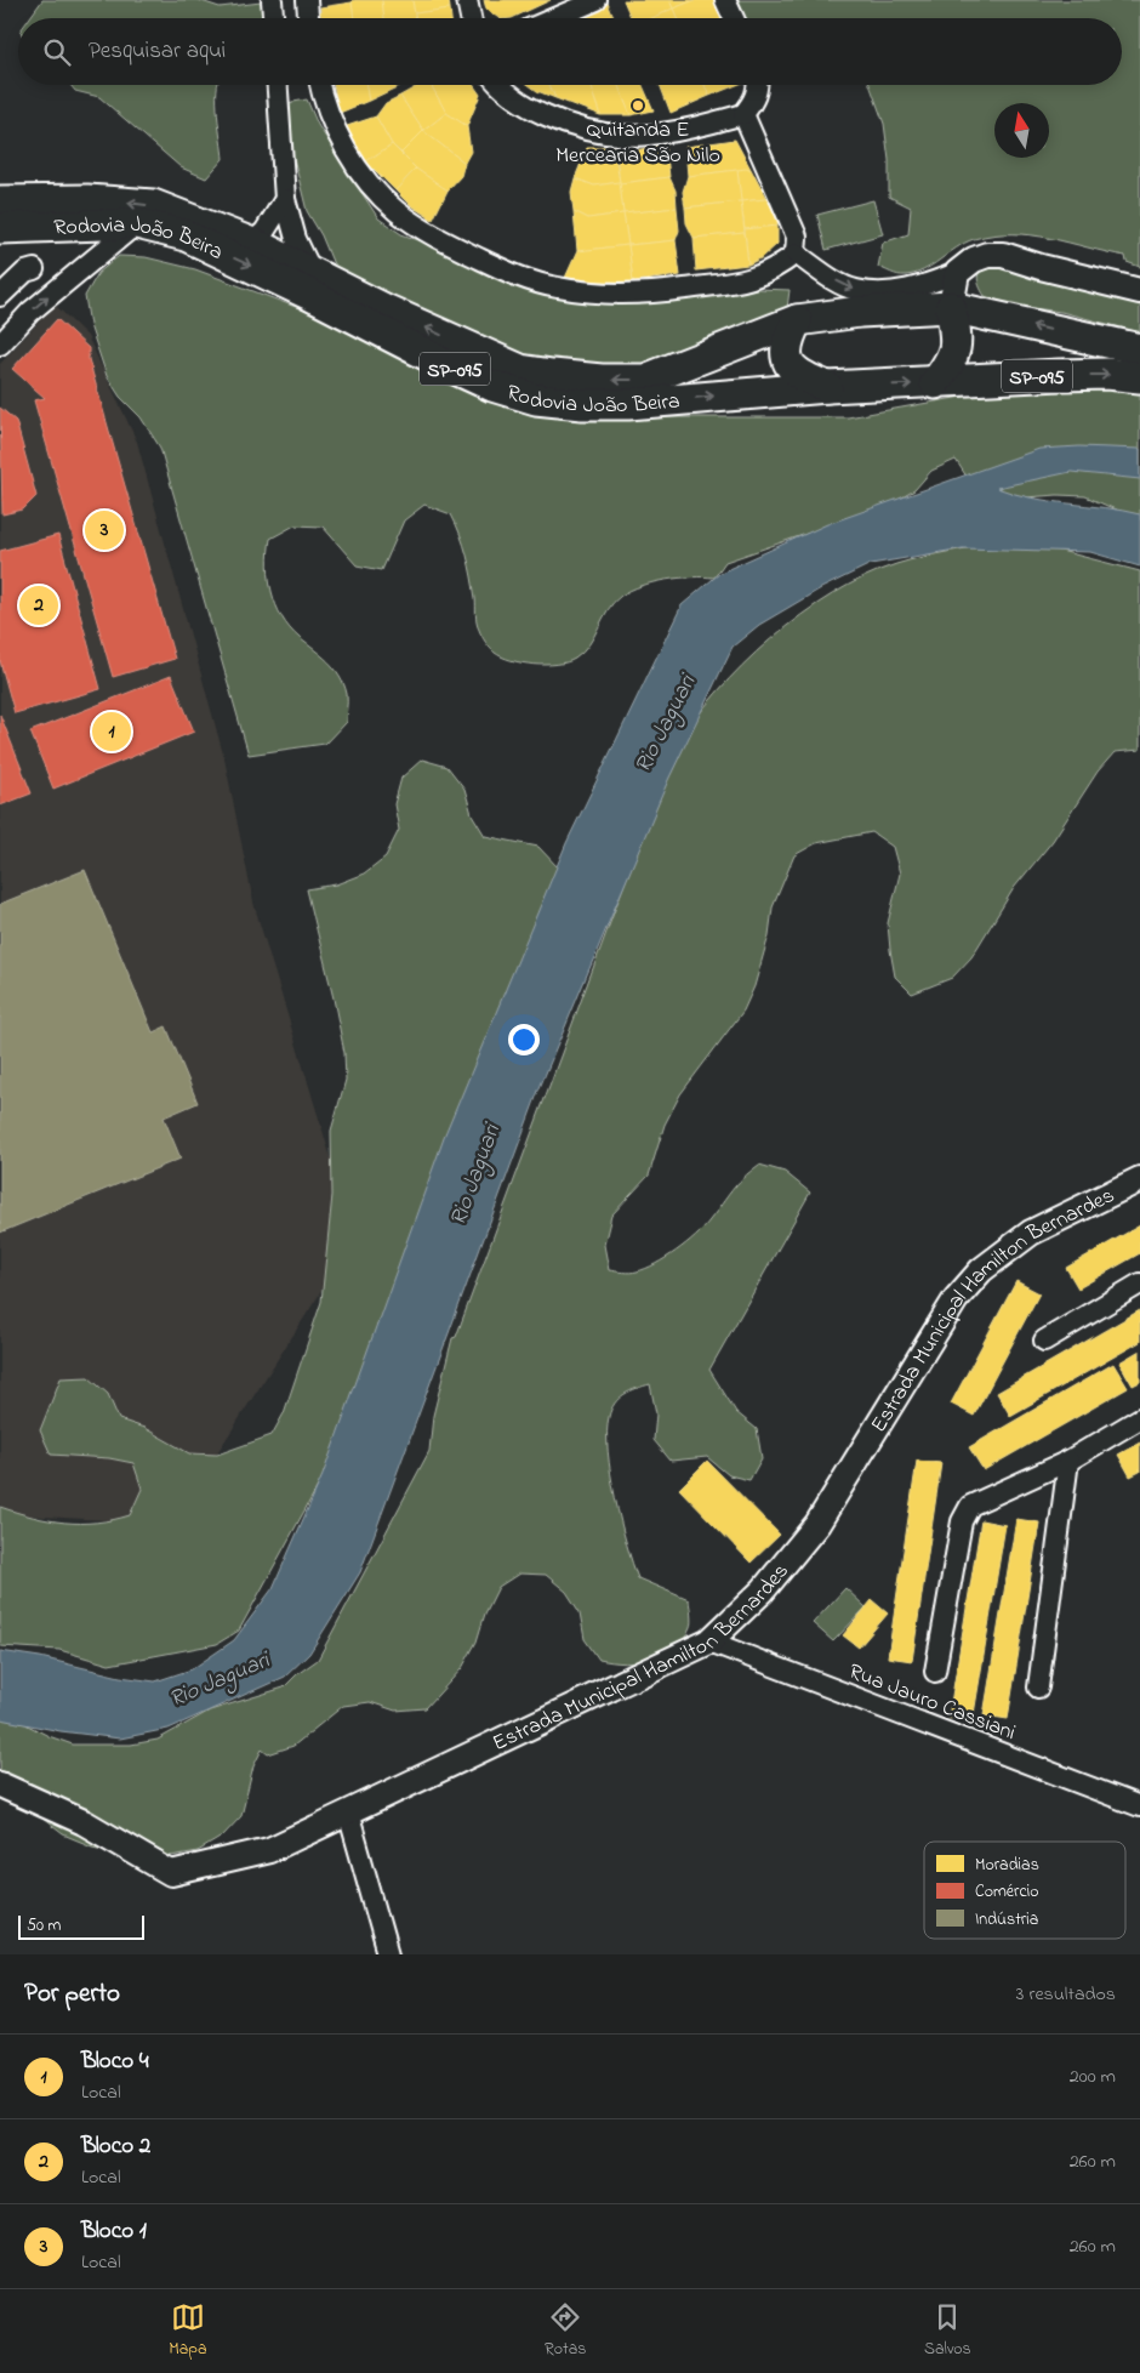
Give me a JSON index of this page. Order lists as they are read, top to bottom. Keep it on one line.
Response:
{"streets":{"main road":["Rodovia João Beira","SP-095"],"street":["Estrada Municipal Hamilton Bernardes","Rua Jauro Cassiani"]},"crossings":[["Rodovia João Beira","SP-095"],["Estrada Municipal Hamilton Bernardes","Rua Jauro Cassiani"]],"water":["Rio Jaguari"],"places":["Quitanda E Mercearia São Nilo"],"legend":["Moradias","Comércio","Indústria"],"scale_bar":"50 m","north":"top","page":{"search":"Pesquisar aqui","pins":["3","2","1"],"scale":"50 m","heading":["Por perto","3 resultados"],"list":[{"mark":"1","name":"Bloco 4","note":"Local","value":"200 m"},{"mark":"2","name":"Bloco 2","note":"Local","value":"260 m"},{"mark":"3","name":"Bloco 1","note":"Local","value":"260 m"}],"nav":["Mapa","Rotas","Salvos"]}}
